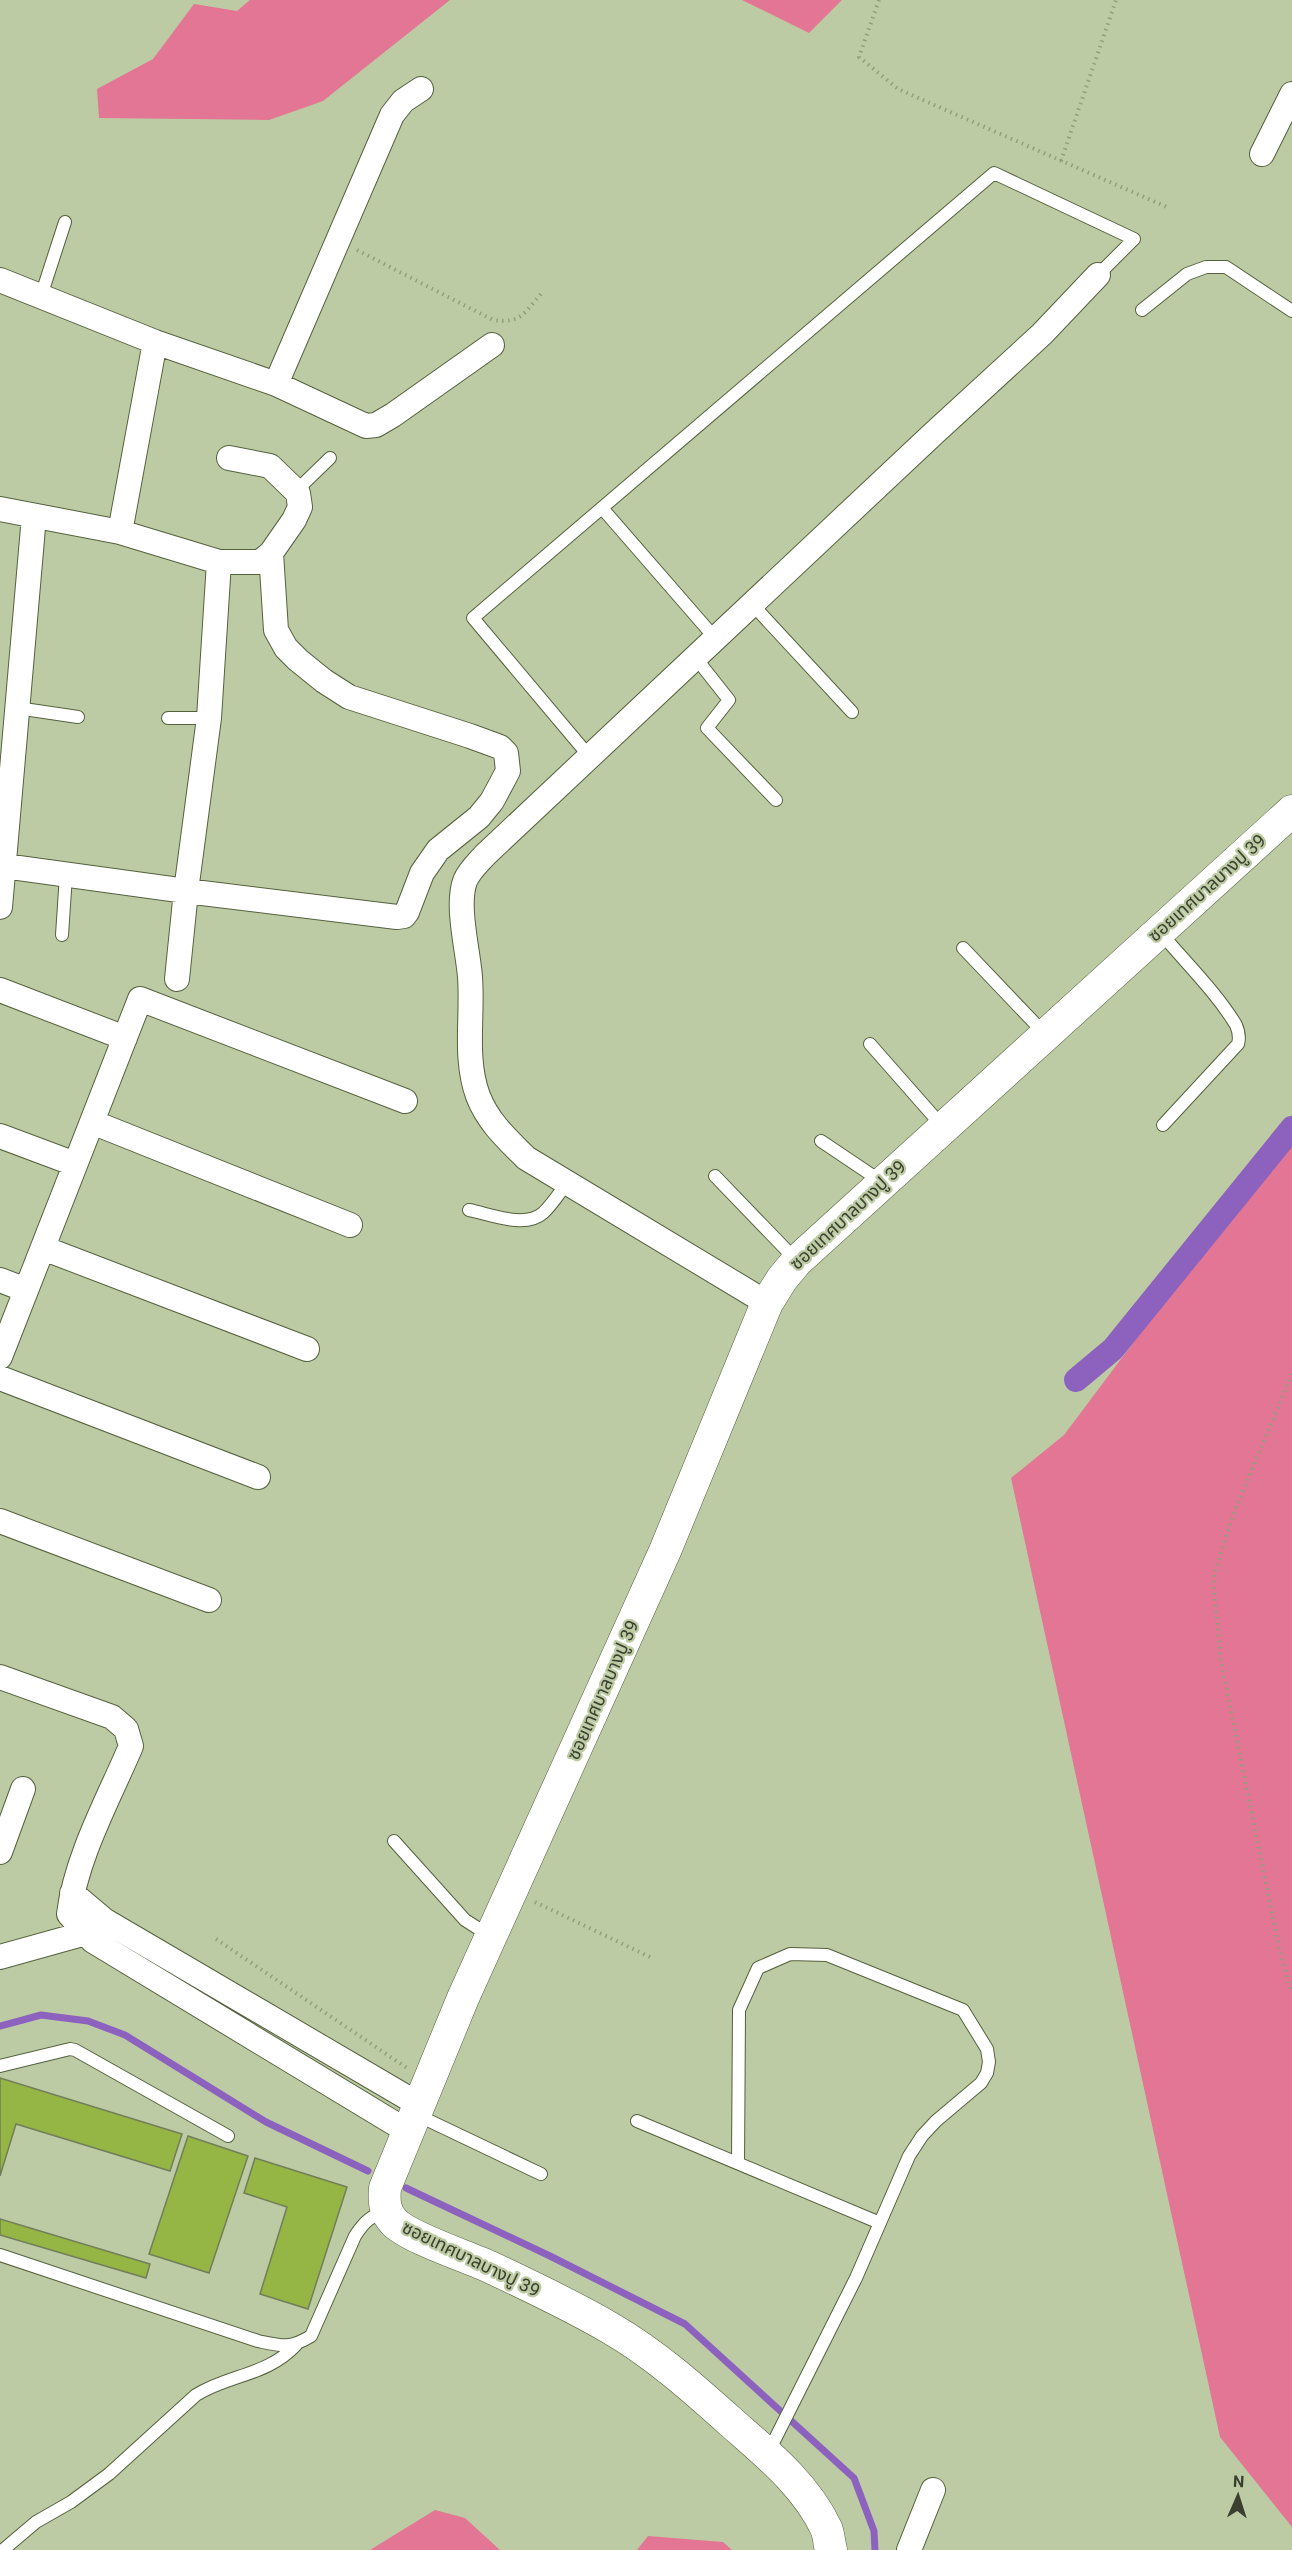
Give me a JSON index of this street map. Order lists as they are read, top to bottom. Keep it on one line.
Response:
{"streets":{"street":["ซอยเทศบาลบางปู 39"]},"north":"top"}
